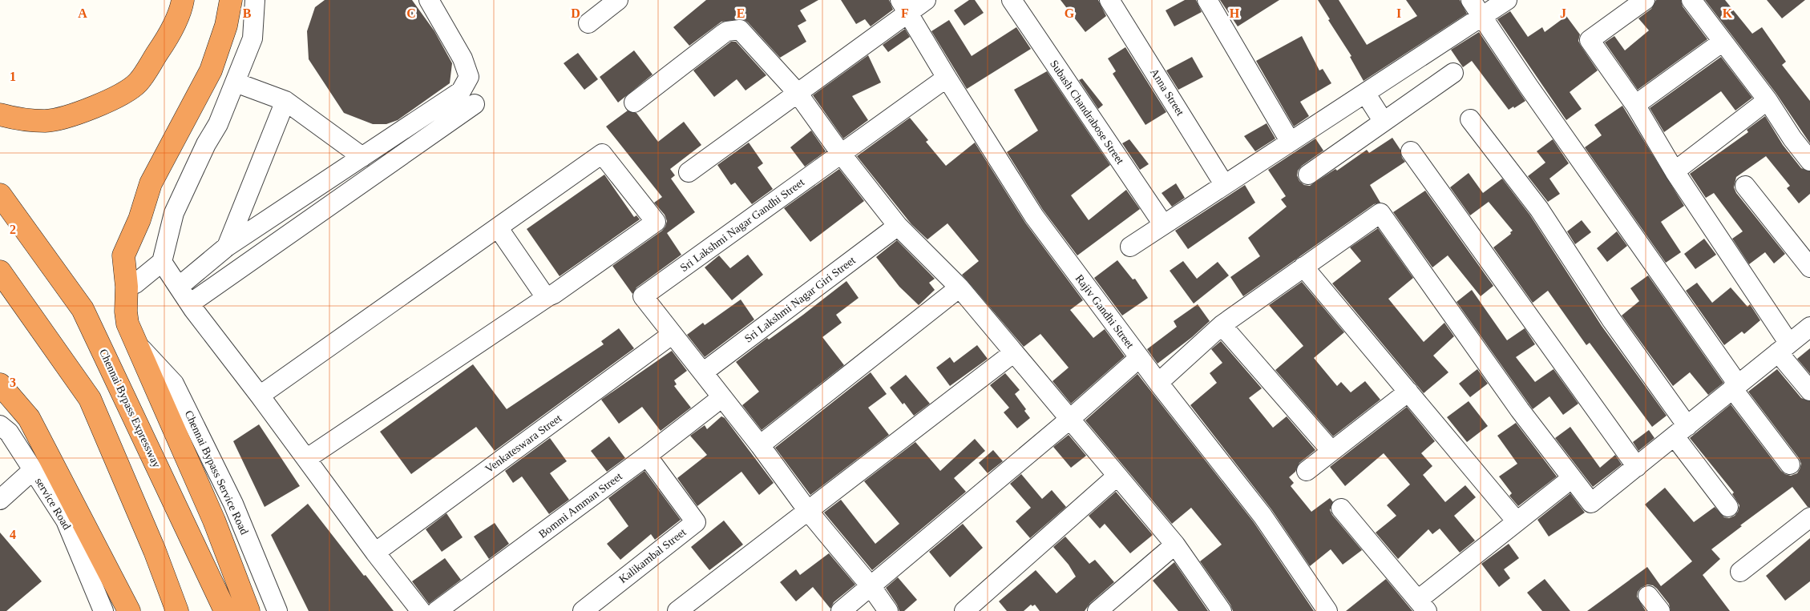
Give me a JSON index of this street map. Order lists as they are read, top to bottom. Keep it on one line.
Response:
{"streets":{"highway":["Chennai Bypass Expressway"],"street":["Anna Street","Subash Chandrabose Street","Sri Lakshmi Nagar Gandhi Street","Sri Lakshmi Nagar Giri Street","Rajiv Gandhi Street","Venkateswara Street","Chennai Bypass Service Road","service Road","Bommi Amman Street","Kalikambal Street"]},"crossings":[["Sri Lakshmi Nagar Gandhi Street","Rajiv Gandhi Street"],["Sri Lakshmi Nagar Gandhi Street","Venkateswara Street"],["Bommi Amman Street","Kalikambal Street"]],"grid":{"columns":["A","B","C","D","E","F","G","H","I","J","K"],"rows":["1","2","3","4"]}}
